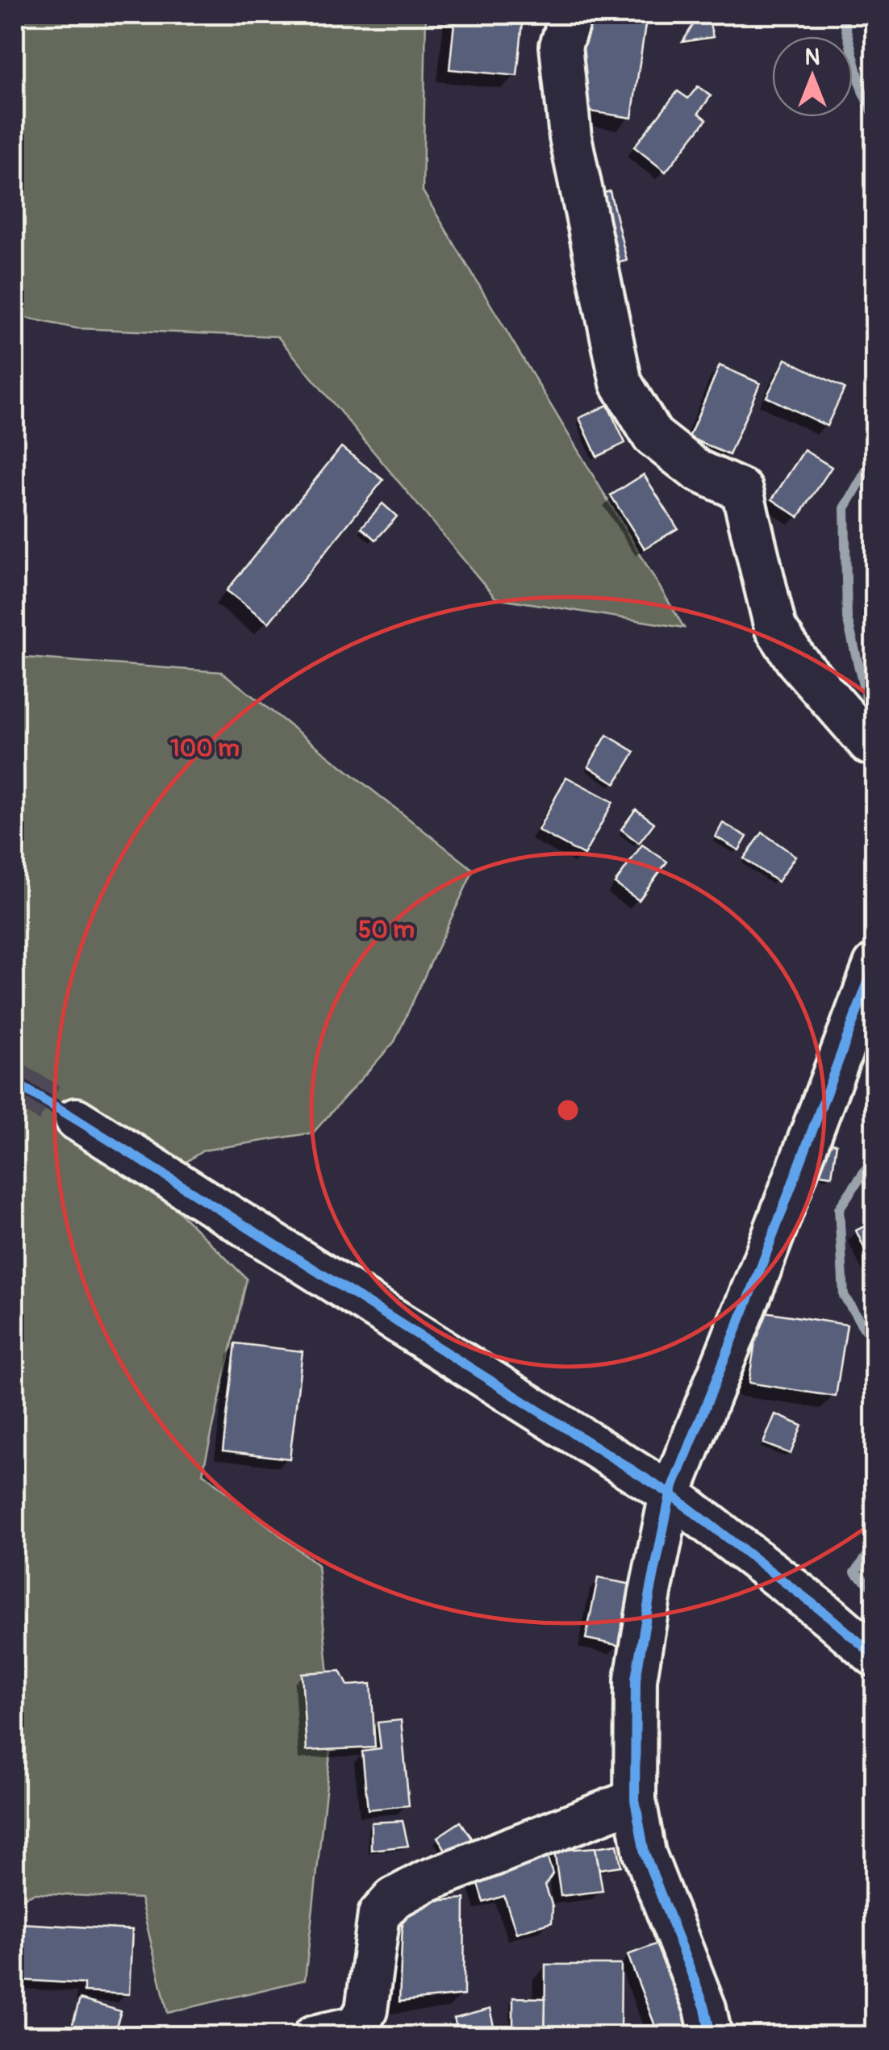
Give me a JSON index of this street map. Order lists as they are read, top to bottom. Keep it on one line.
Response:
{"north":"top","rings":["100 m","50 m"]}
